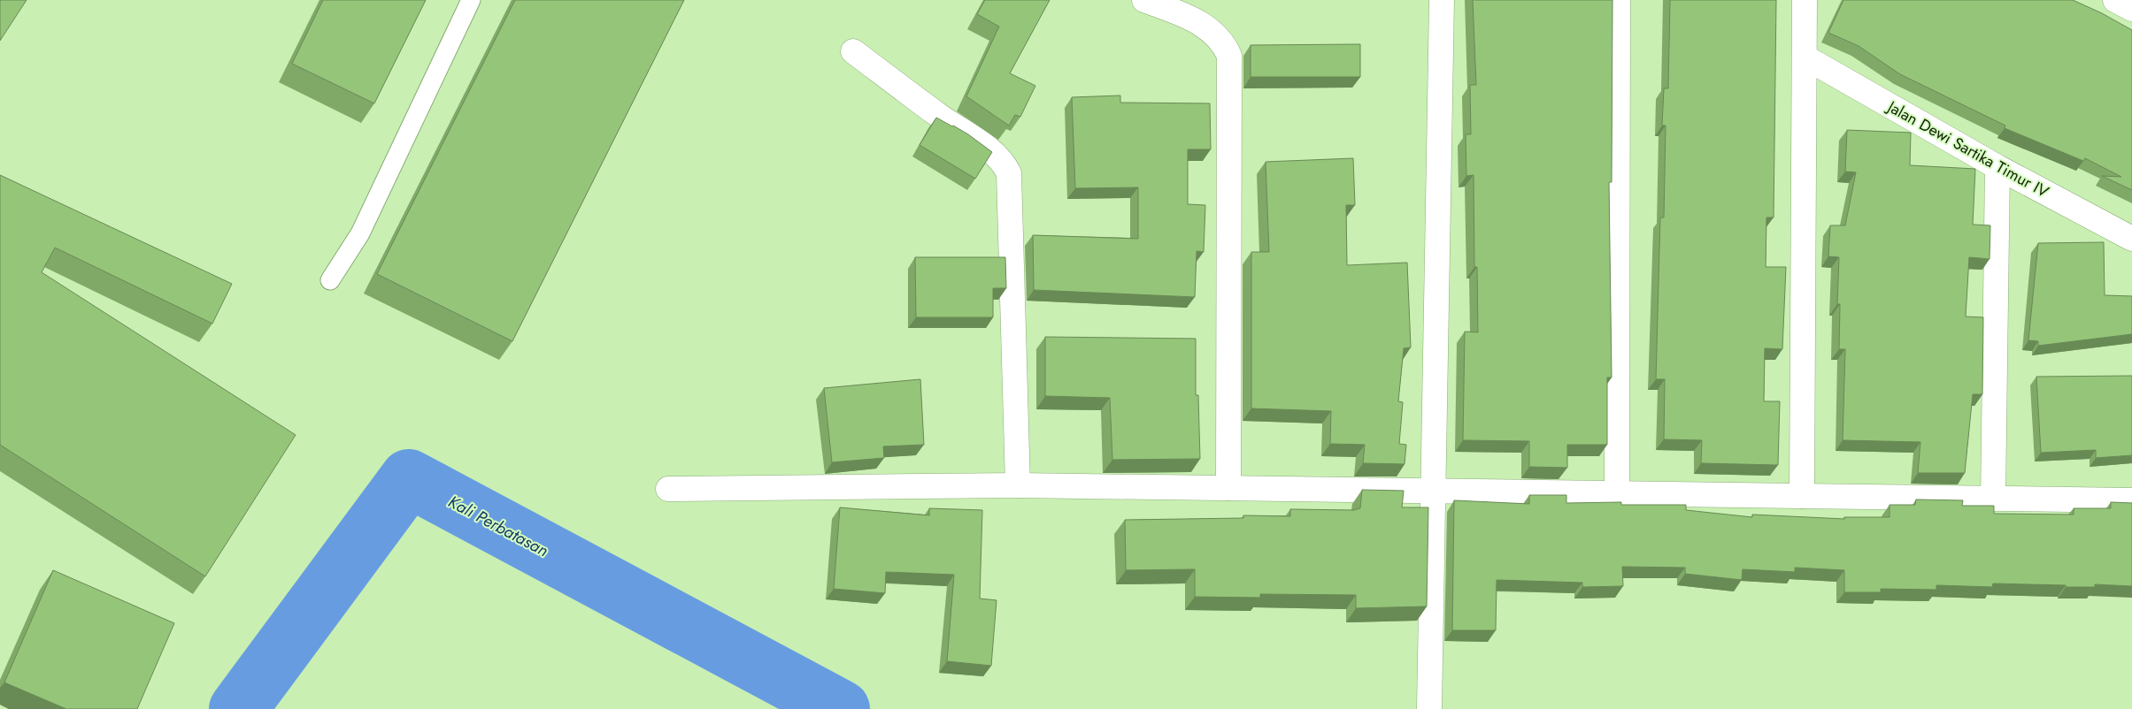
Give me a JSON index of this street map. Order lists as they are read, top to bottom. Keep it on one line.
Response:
{"streets":{"street":["Jalan Dewi Sartika Timur IV"]},"water":["Kali Perbatasan"]}
